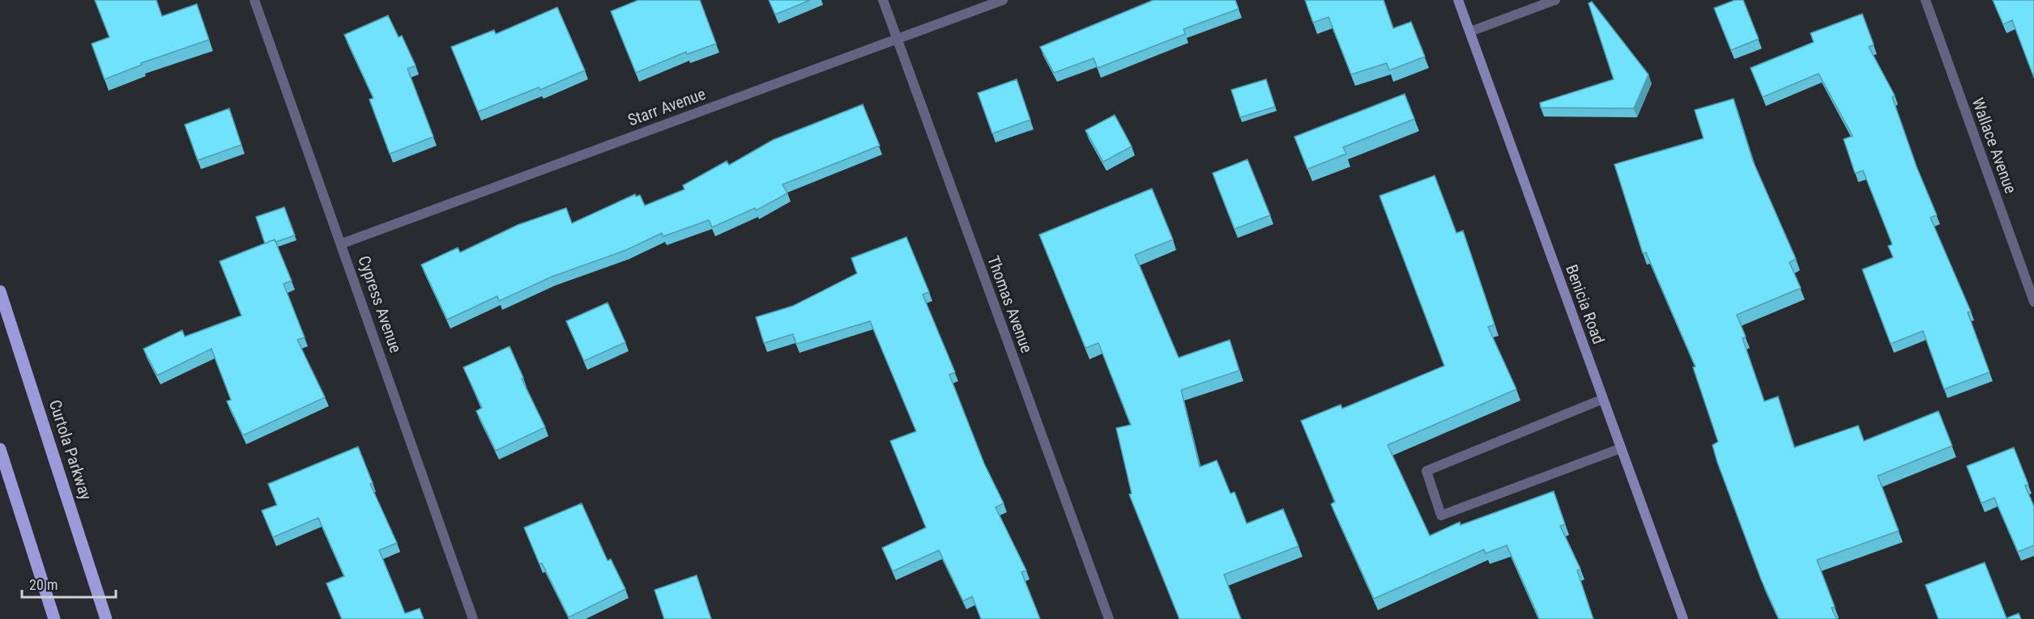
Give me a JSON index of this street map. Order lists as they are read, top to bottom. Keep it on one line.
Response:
{"streets":{"main road":["Benicia Road","Curtola Parkway"],"street":["Starr Avenue","Wallace Avenue","Cypress Avenue","Thomas Avenue"]},"crossings":[["Starr Avenue","Cypress Avenue"],["Starr Avenue","Thomas Avenue"]],"scale_bar":"20 m"}
